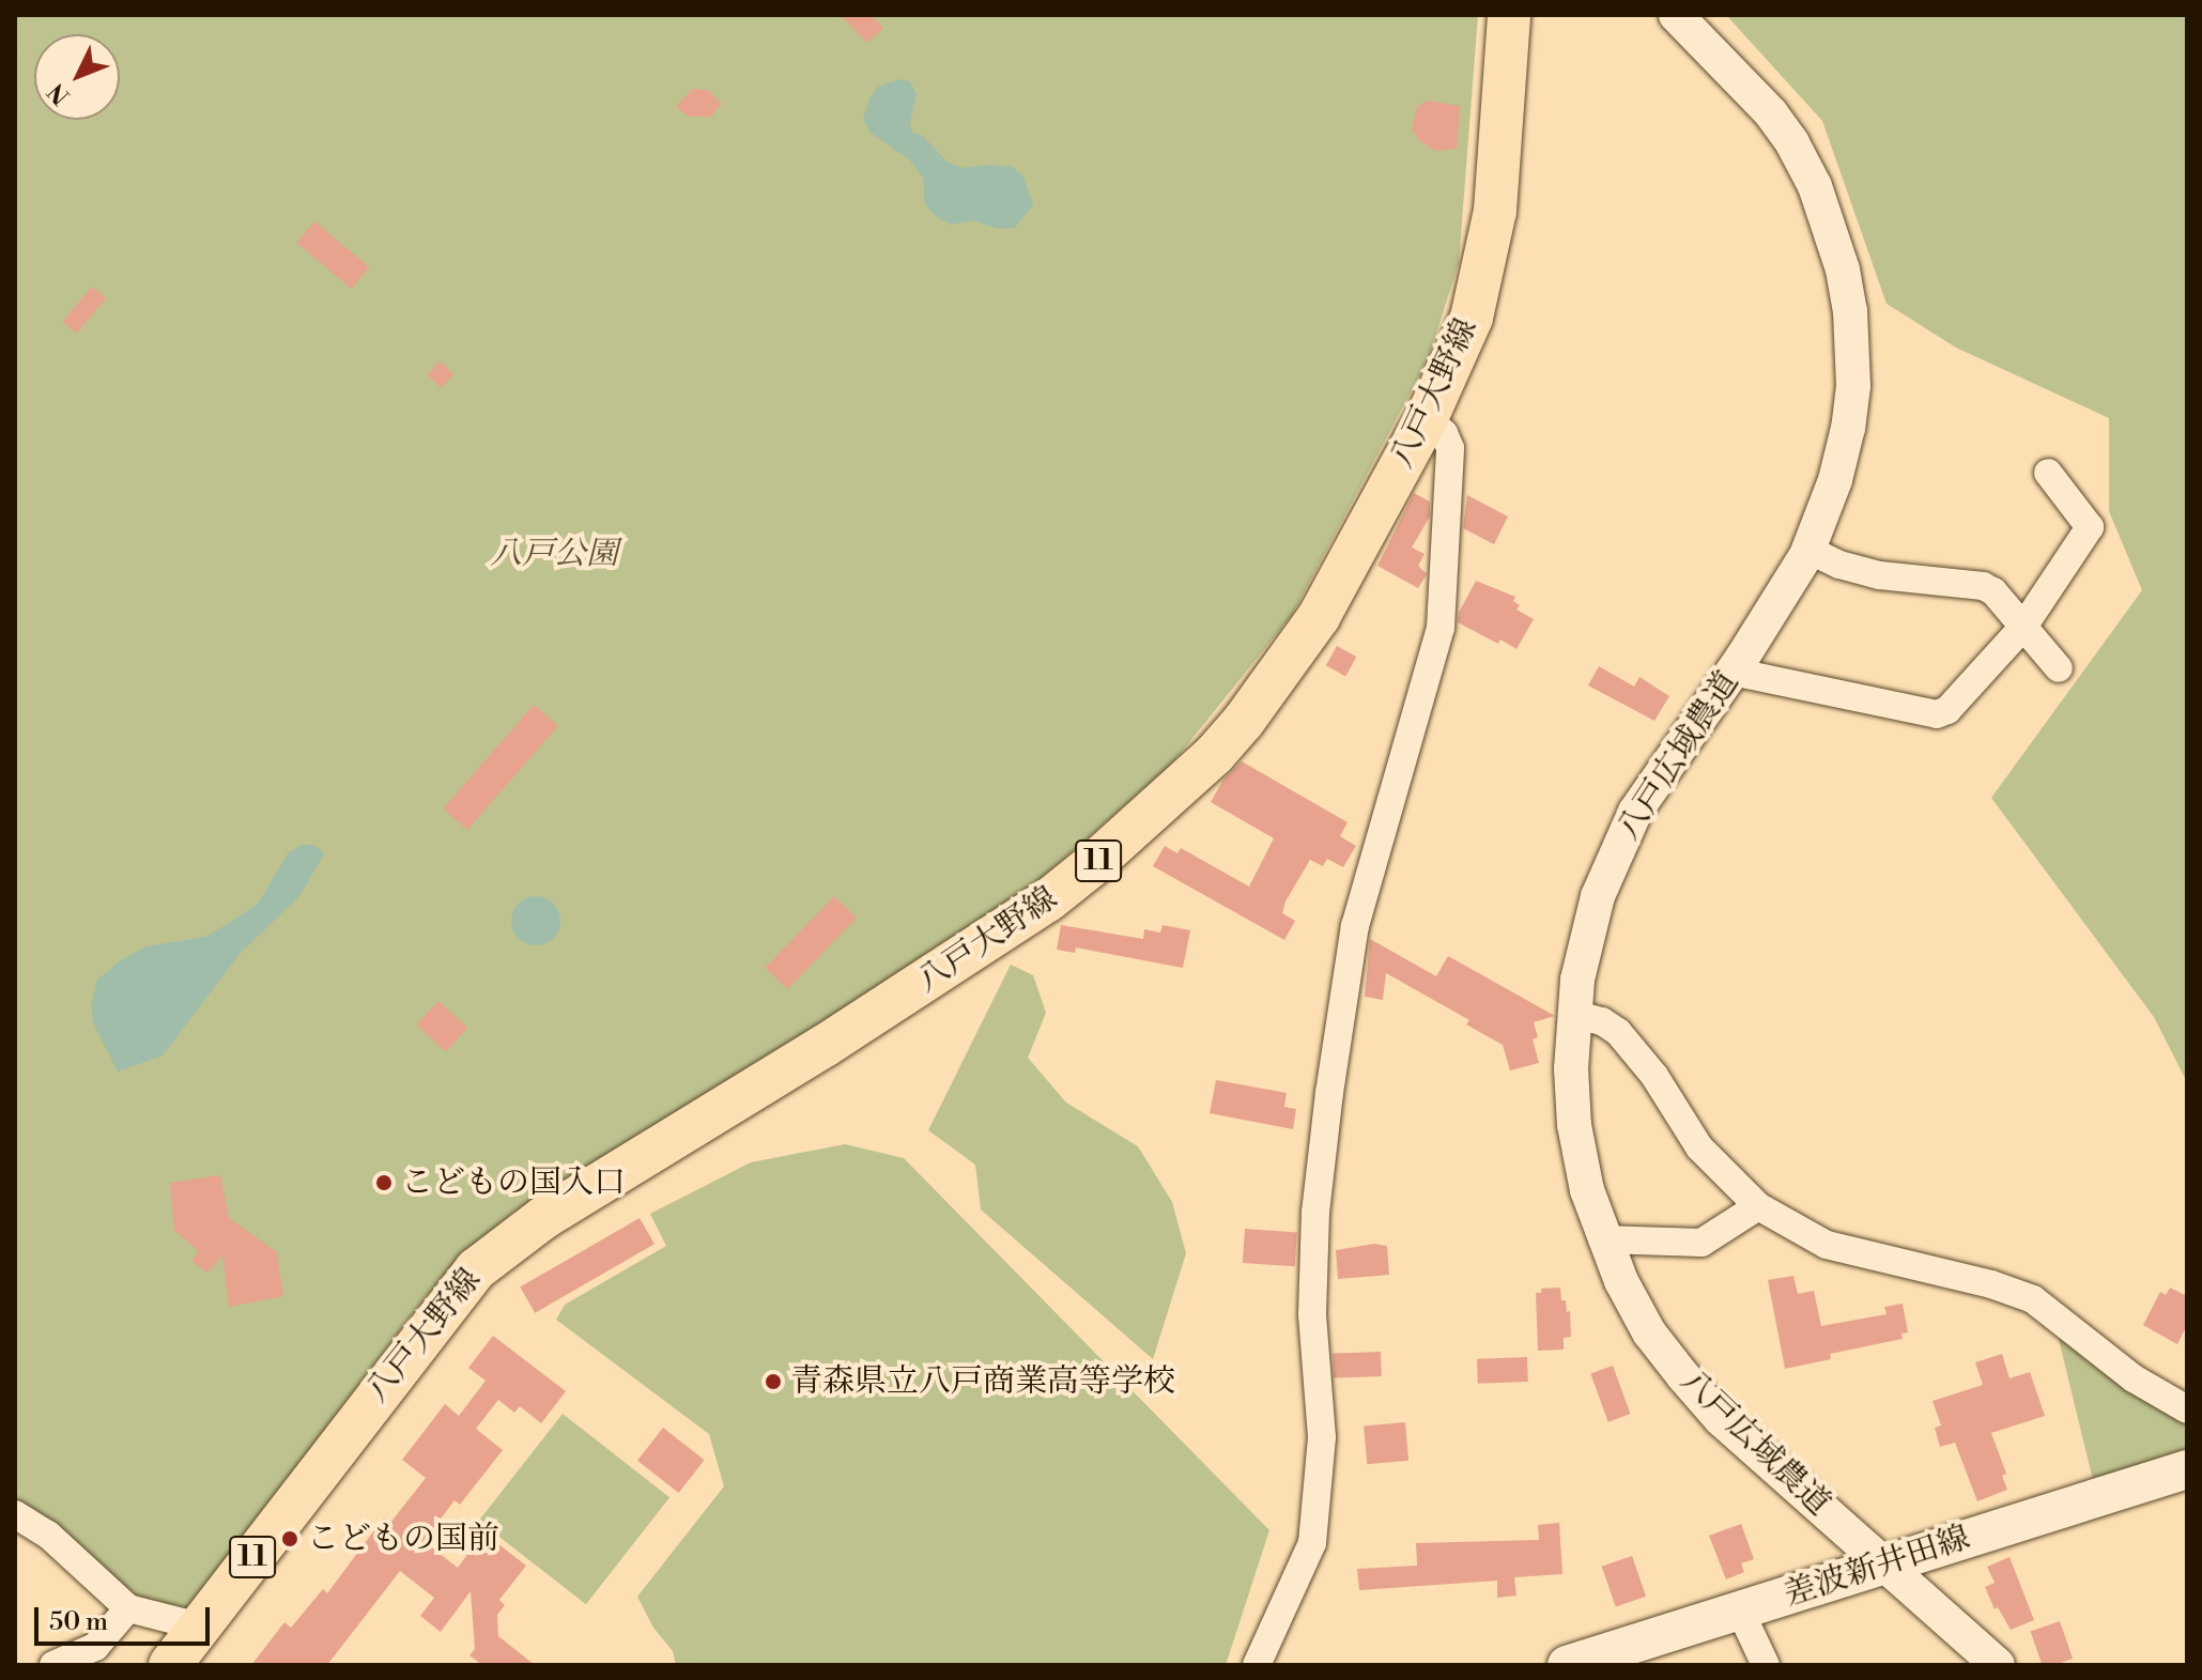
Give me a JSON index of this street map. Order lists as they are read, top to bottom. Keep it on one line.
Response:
{"streets":{"main road":["八戸大野線","11","差波新井田線"],"street":["八戸広域農道"]},"crossings":[["八戸広域農道","差波新井田線"]],"parks":["八戸公園"],"places":["こどもの国入口","青森県立八戸商業高等学校","こどもの国前"],"scale_bar":"50 m","north":"bottom left"}
